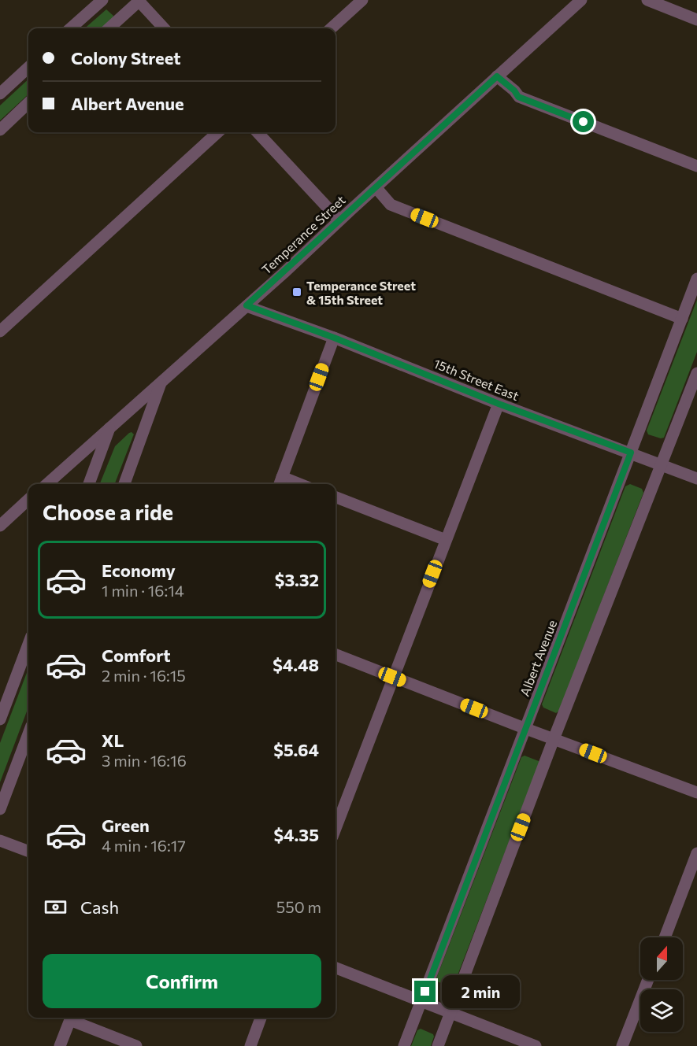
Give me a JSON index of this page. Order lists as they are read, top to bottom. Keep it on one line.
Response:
{"streets":{"street":["Temperance Street","15th Street East","Albert Avenue"]},"crossings":[["Temperance Street","15th Street East"],["15th Street East","Albert Avenue"]],"places":{"transit":["Temperance Street & 15th Street"]},"north":"top","page":{"banner":["Colony Street","Albert Avenue"],"heading":"Choose a ride","list":[{"name":"Economy","note":"1 min · 16:14","value":"$3.32"},{"name":"Comfort","note":"2 min · 16:15","value":"$4.48"},{"name":"XL","note":"3 min · 16:16","value":"$5.64"},{"name":"Green","note":"4 min · 16:17","value":"$4.35"}],"pay":["Cash","550 m"],"buttons":"Confirm","bubble":"2 min"}}
